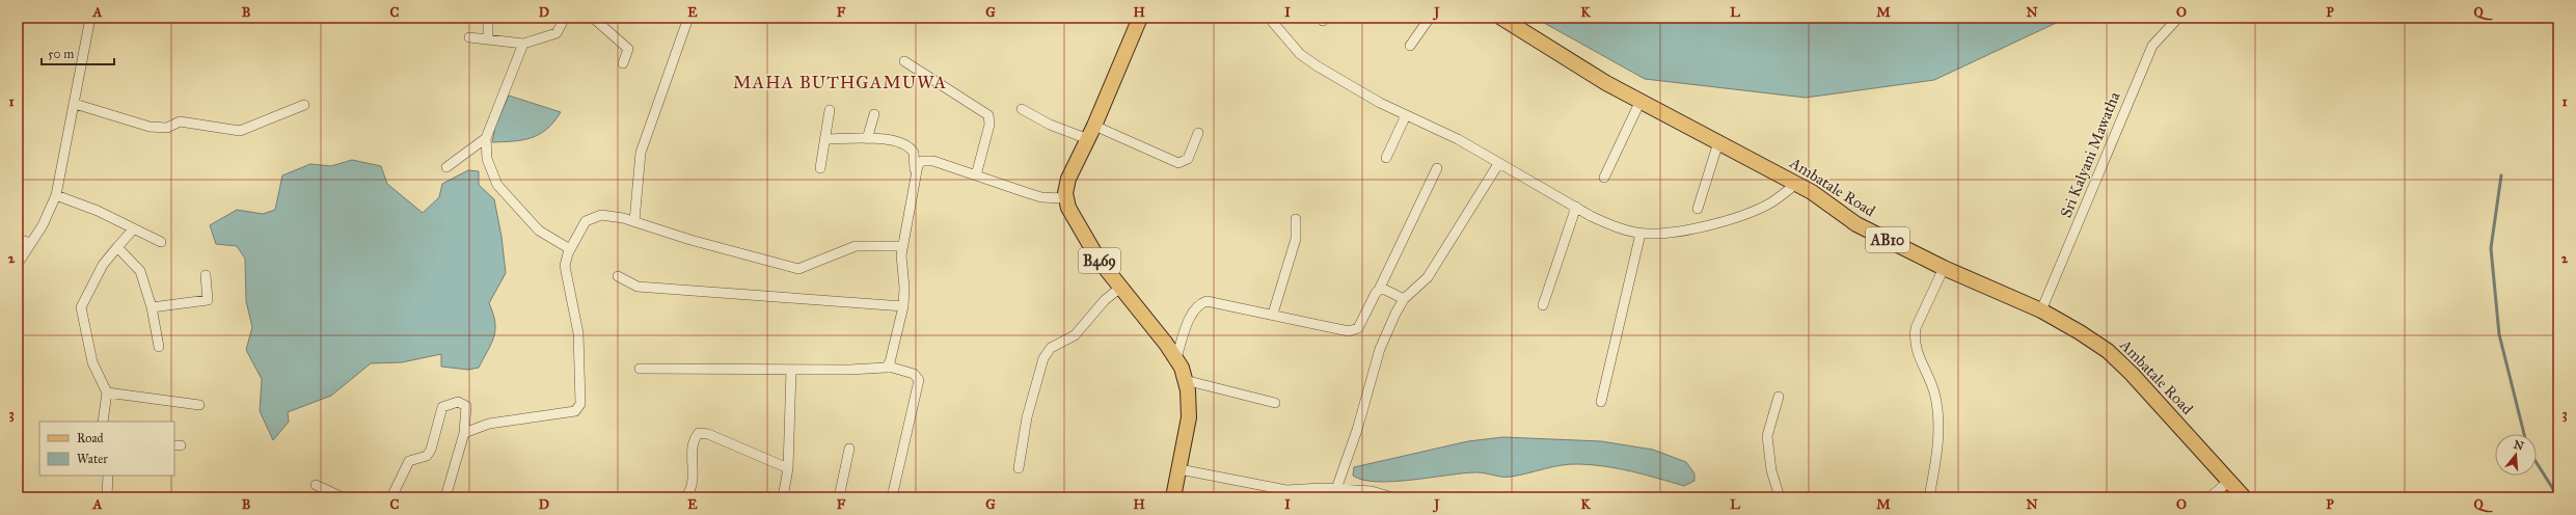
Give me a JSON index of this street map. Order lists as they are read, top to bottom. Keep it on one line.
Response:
{"streets":{"main road":["Ambatale Road","AB10","B469"],"street":["Sri Kalyani Mawatha"]},"crossings":[["Sri Kalyani Mawatha","Ambatale Road"]],"districts":["MAHA BUTHGAMUWA"],"legend":["Road","Water"],"scale_bar":"50 m","north":"top","grid":{"columns":["A","B","C","D","E","F","G","H","I","J","K","L","M","N","O","P","Q"],"rows":["1","2","3"]}}
